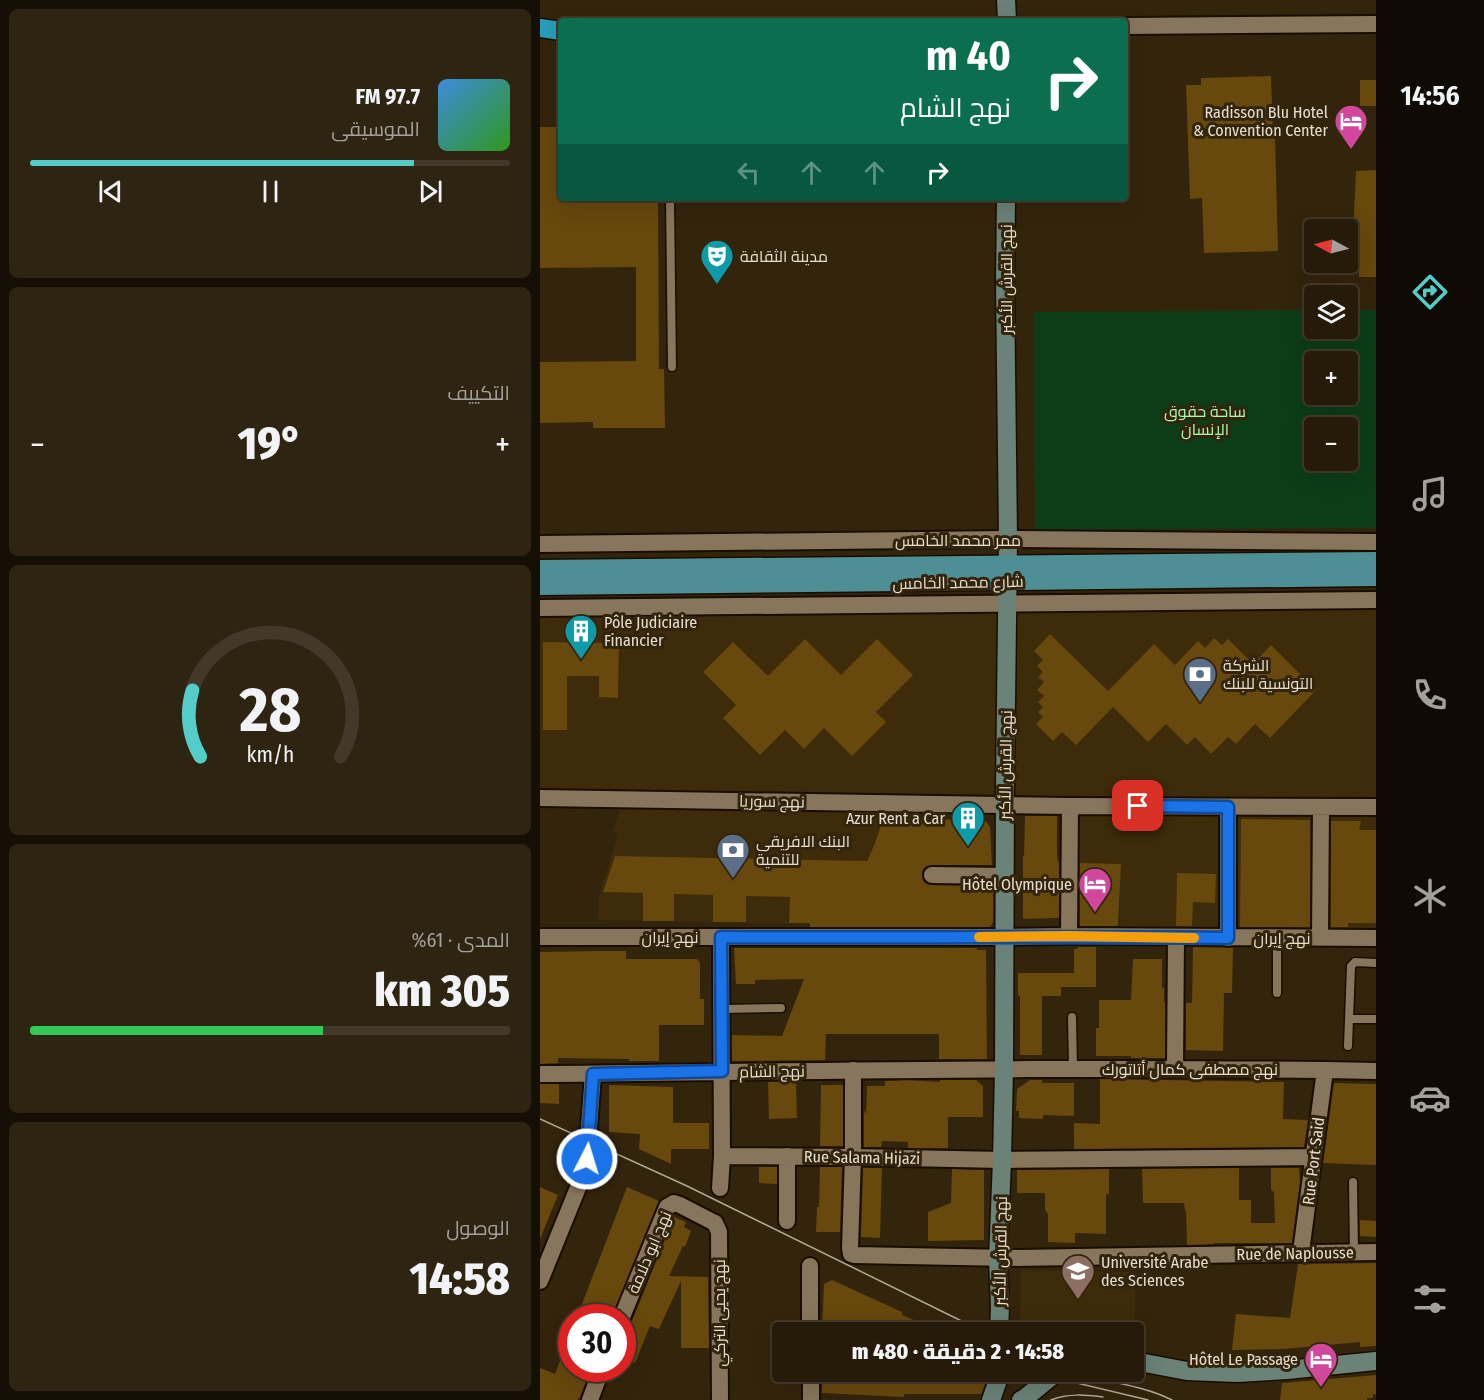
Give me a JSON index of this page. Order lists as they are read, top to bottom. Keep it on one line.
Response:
{"streets":{"main road":["نهج القرش الأكبر","شارع محمد الخامس"],"street":["ممر محمد الخامس","نهج سوريا","نهج إيران","نهج مصطفى كمال أتاتورك","نهج الشام","Rue Salama Hijazi","Rue Port Said","نهج ابو دلامة","Rue de Naplousse","نهج يحيى التركي"]},"crossings":[["نهج القرش الأكبر","ممر محمد الخامس"],["نهج القرش الأكبر","شارع محمد الخامس"],["نهج القرش الأكبر","نهج سوريا"],["نهج القرش الأكبر","نهج إيران"],["نهج القرش الأكبر","نهج مصطفى كمال أتاتورك"],["نهج القرش الأكبر","نهج الشام"],["نهج القرش الأكبر","Rue Salama Hijazi"],["نهج القرش الأكبر","Rue de Naplousse"],["نهج مصطفى كمال أتاتورك","نهج الشام"],["نهج مصطفى كمال أتاتورك","Rue Port Said"],["Rue Salama Hijazi","Rue Port Said"],["Rue Salama Hijazi","Rue de Naplousse"],["Rue Port Said","Rue de Naplousse"],["نهج ابو دلامة","نهج يحيى التركي"]],"parks":["ساحة حقوق الإنسان"],"places":{"hotel":["Radisson Blu Hotel & Convention Center","Hôtel Olympique","Hôtel Le Passage"],"theatre":["مدينة الثقافة"],"building":["Pôle Judiciaire Financier","Azur Rent a Car"],"bank":["الشركة التونسية للبنك","البنك الافريقي للتنمية"],"school or university":["Université Arabe des Sciences"]},"north":"left","page":{"tabs":"14:56","turn":["40 m","نهج الشام"],"song":["97.7 FM","الموسيقى"],"map_buttons":["+","−"],"tile":["التكييف",["المدى · 61%","305 km"],["الوصول","14:58"]],"heat":["−","19°","+"],"limit":"30","trip":"14:58 · 2 دقيقة · 480 m","gauge":["28","km/h"]}}
